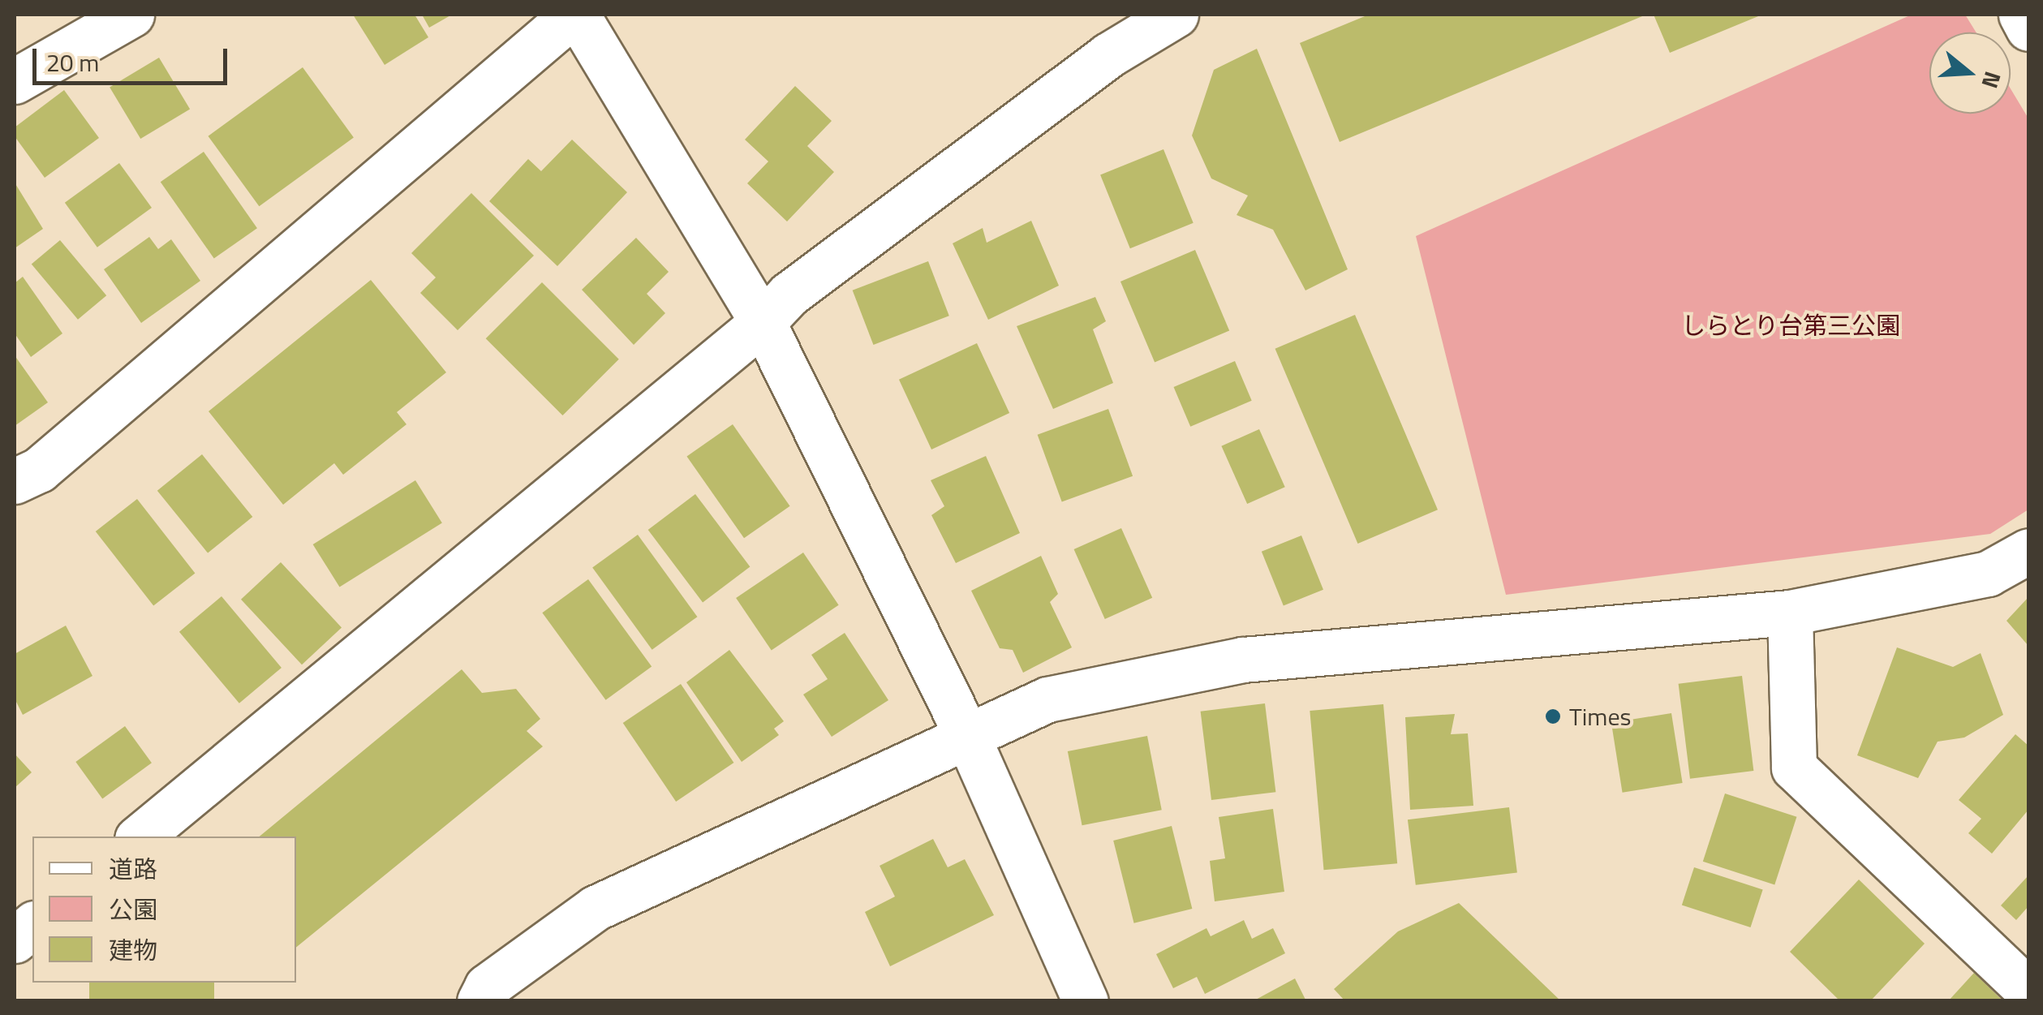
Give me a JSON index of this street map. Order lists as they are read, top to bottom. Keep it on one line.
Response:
{"parks":["しらとり台第三公園"],"places":["Times"],"legend":["道路","公園","建物"],"scale_bar":"20 m","north":"right"}
